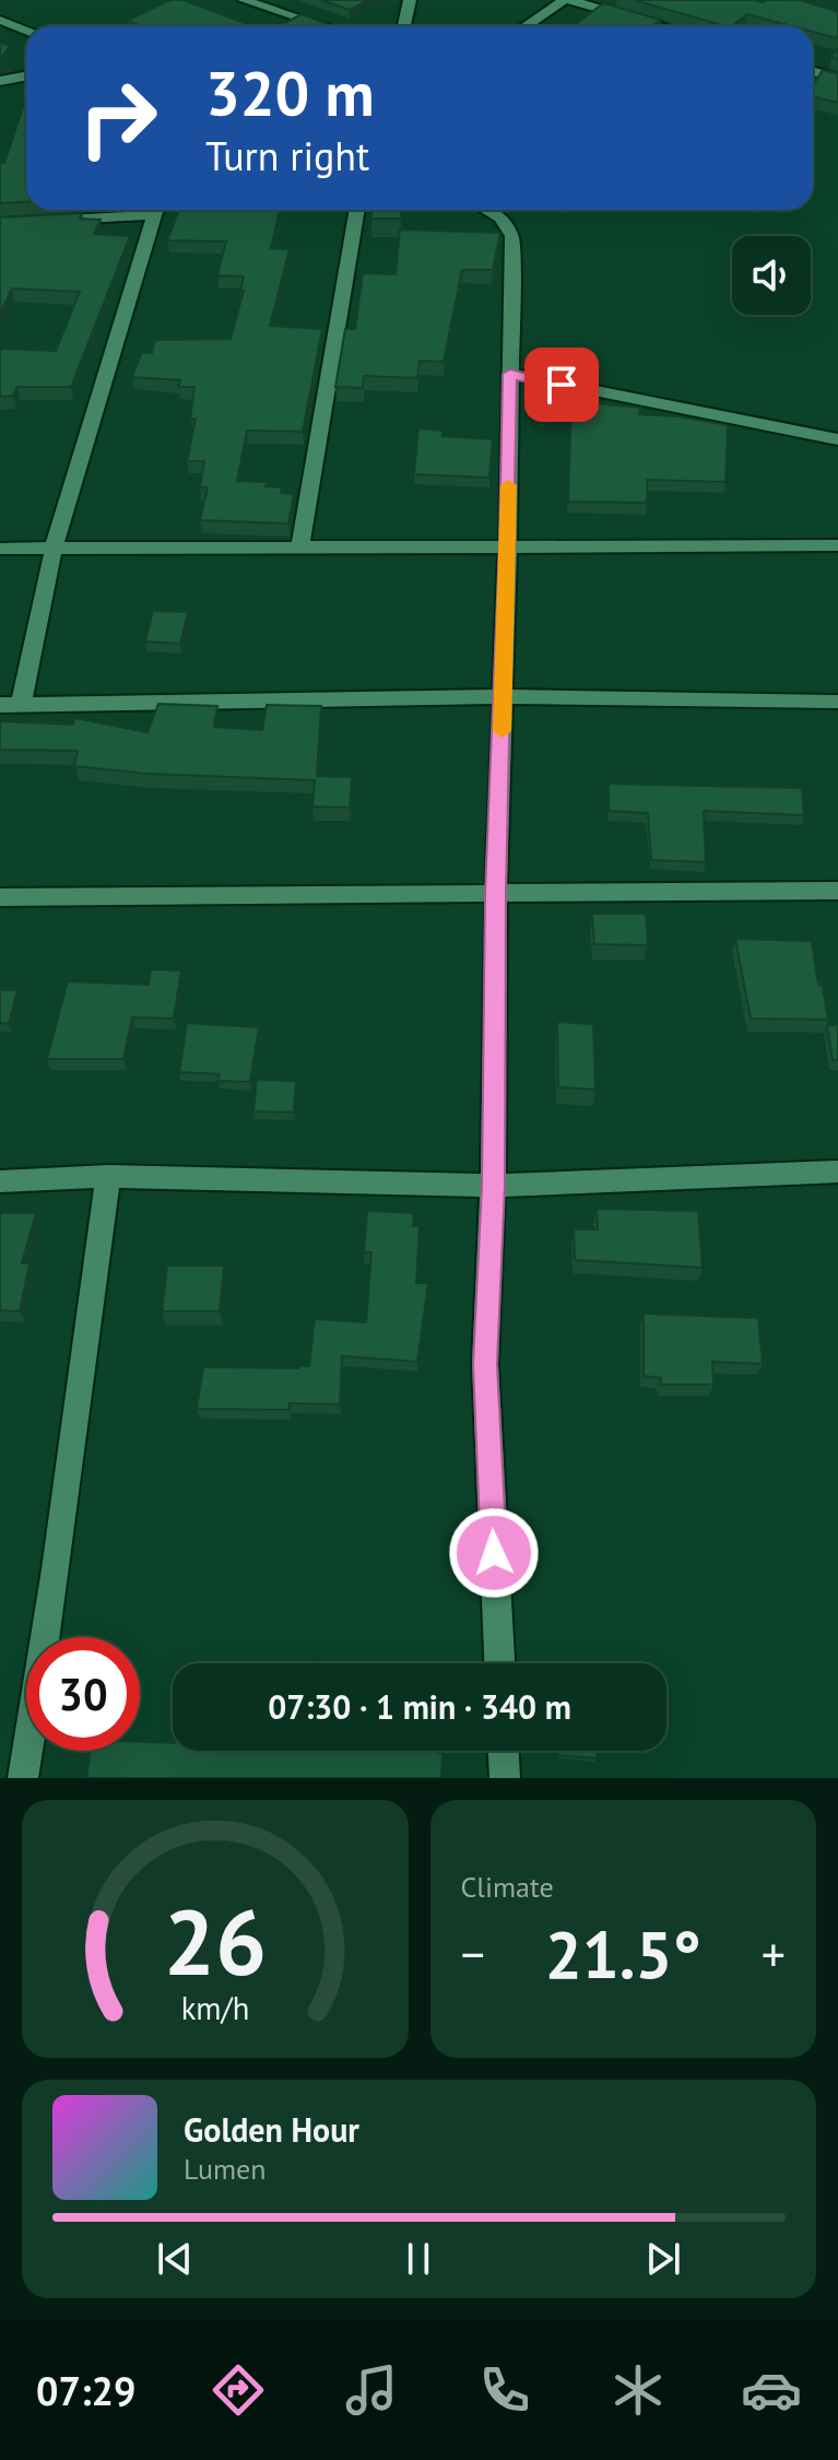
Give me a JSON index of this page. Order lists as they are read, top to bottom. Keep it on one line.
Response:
{"page":{"turn":["320 m","Turn right"],"limit":"30","trip":"07:30 · 1 min · 340 m","tile":"Climate","heat":["−","21.5°","+"],"song":["Golden Hour","Lumen"],"tabs":"07:29","gauge":["26","km/h"]}}
